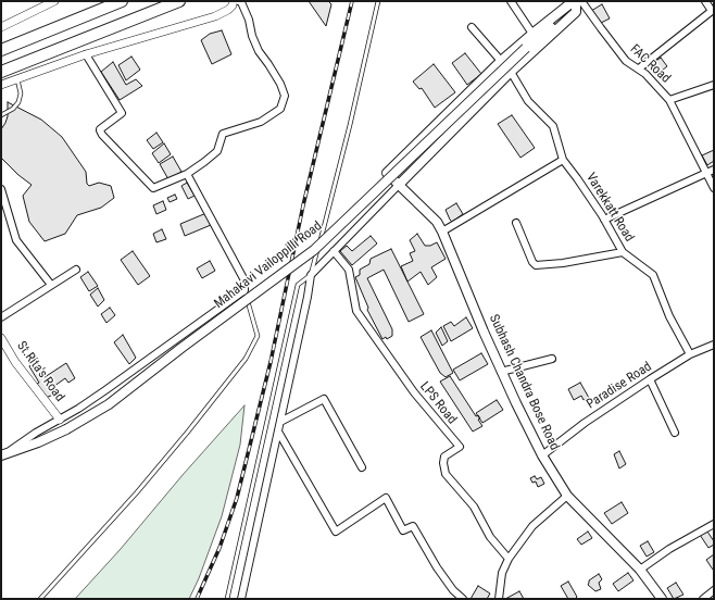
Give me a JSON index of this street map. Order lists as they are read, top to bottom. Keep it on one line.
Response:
{"streets":{"main road":["Mahakavi Vailoppilli Road","Subhash Chandra Bose Road"],"street":["FAC Road","Varekkatt Road","St.Rita's Road","Paradise Road","LPS Road"]},"crossings":[["FAC Road","Mahakavi Vailoppilli Road"],["Varekkatt Road","Paradise Road"],["Subhash Chandra Bose Road","Paradise Road"]]}
